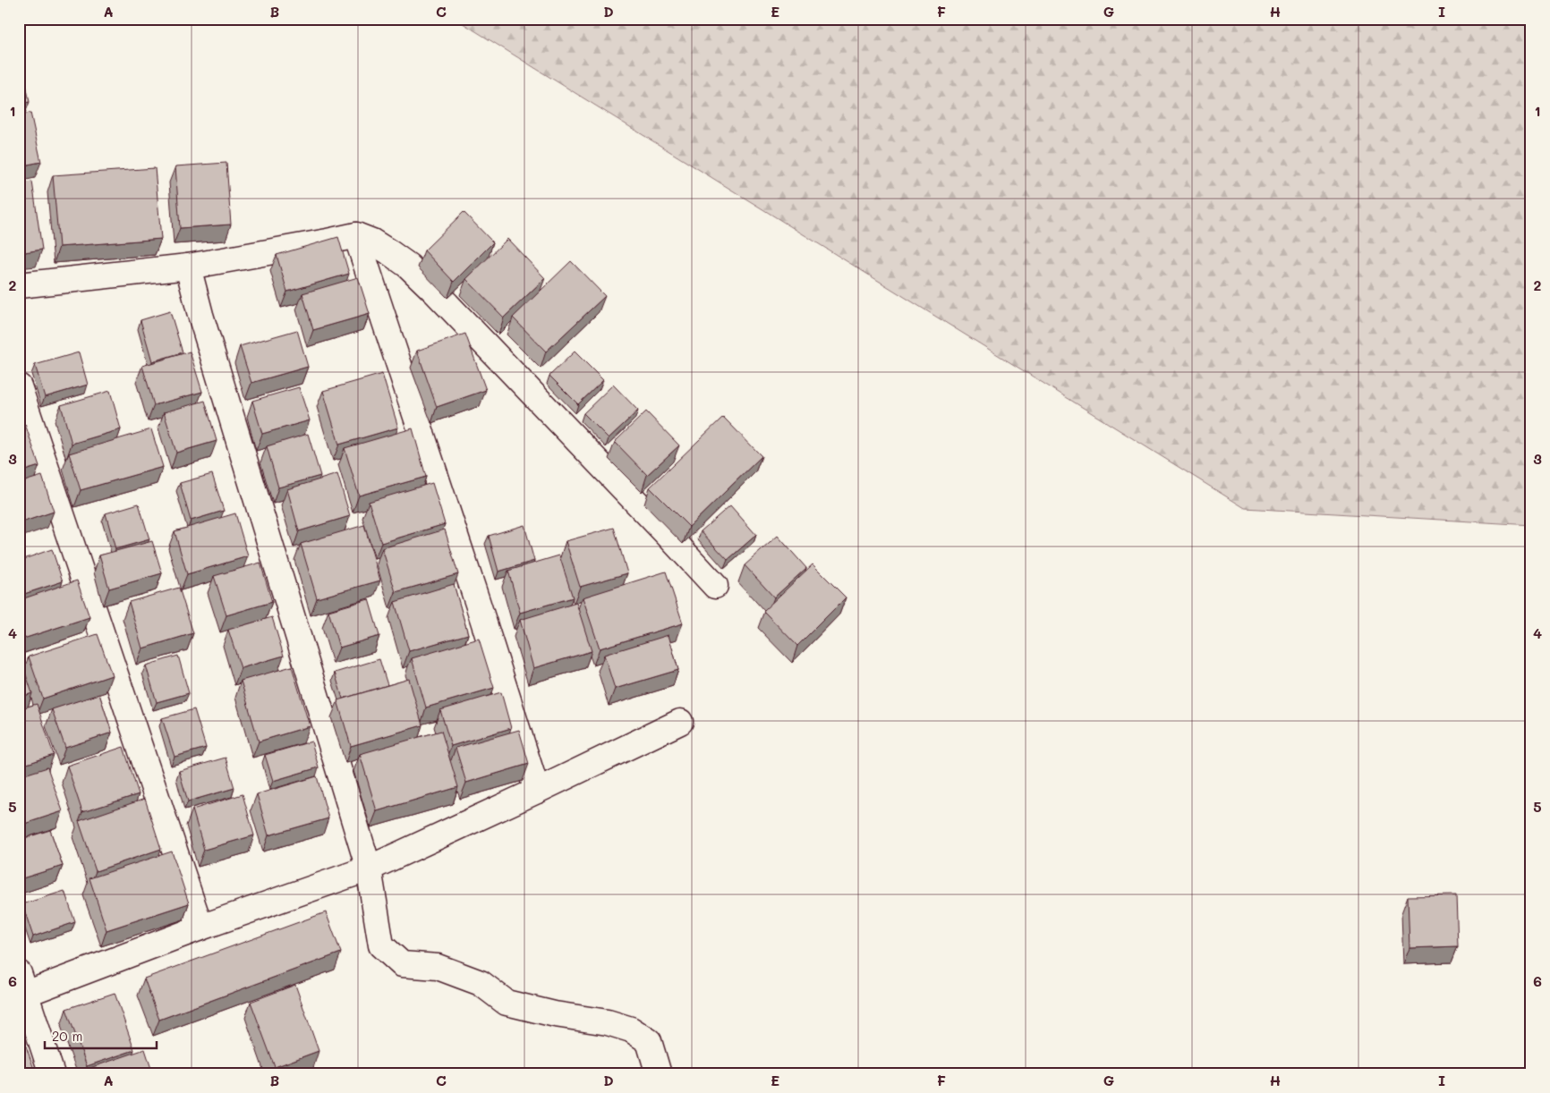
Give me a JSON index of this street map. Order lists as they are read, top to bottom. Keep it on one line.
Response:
{"scale_bar":"20 m","grid":{"columns":["A","B","C","D","E","F","G","H","I"],"rows":["1","2","3","4","5","6"]}}
